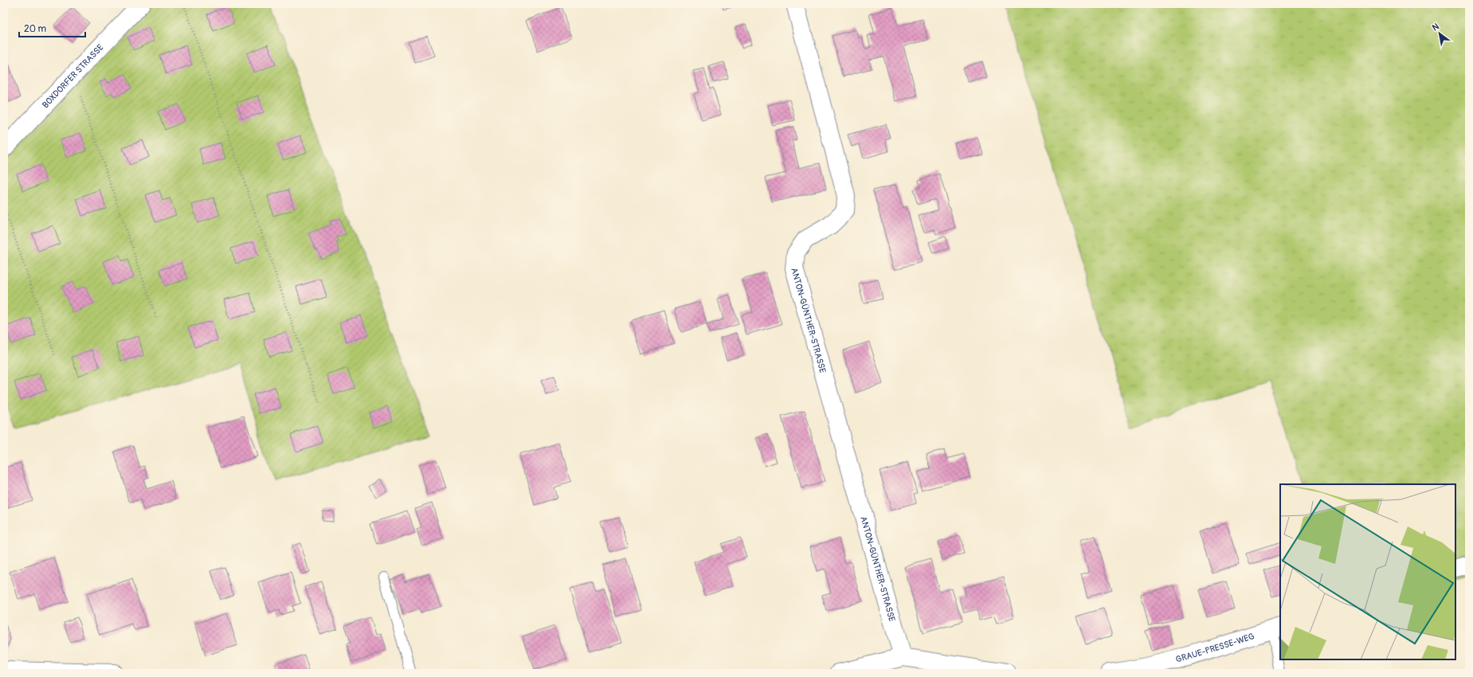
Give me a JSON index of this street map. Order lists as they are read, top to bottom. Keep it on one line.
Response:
{"streets":{"street":["BOXDORFER STRASSE","ANTON-GÜNTHER-STRASSE","GRAUE-PRESSE-WEG"]},"scale_bar":"20 m","north":"top left"}
